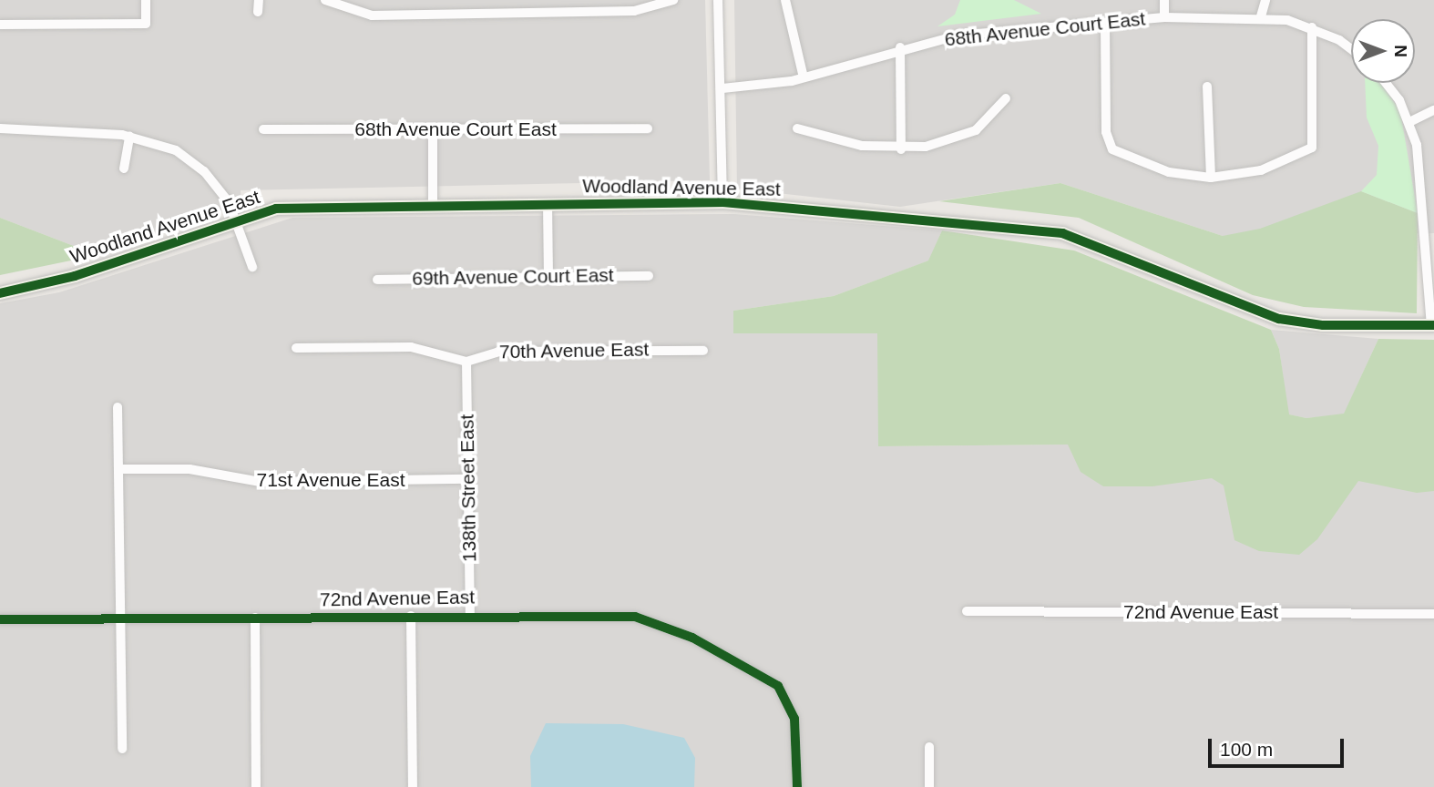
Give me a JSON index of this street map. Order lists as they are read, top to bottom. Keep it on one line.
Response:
{"streets":{"street":["68th Avenue Court East","Woodland Avenue East","69th Avenue Court East","70th Avenue East","71st Avenue East","138th Street East","72nd Avenue East"]},"crossings":[["70th Avenue East","138th Street East"],["71st Avenue East","138th Street East"],["138th Street East","72nd Avenue East"]],"scale_bar":"100 m","north":"right"}
